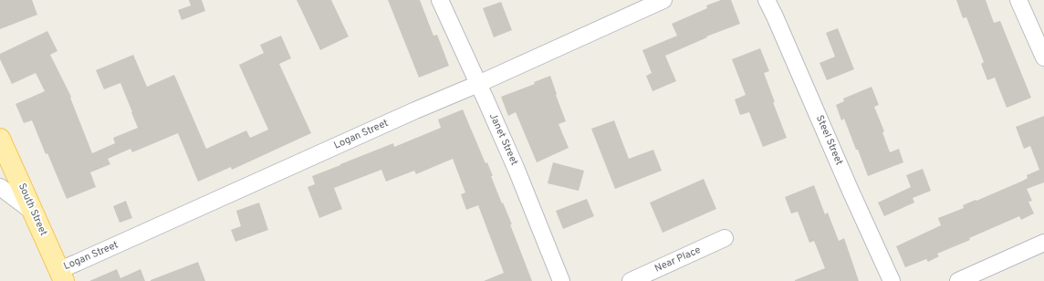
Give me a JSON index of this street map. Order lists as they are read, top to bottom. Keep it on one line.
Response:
{"streets":{"main road":["South Street"],"street":["Logan Street","Janet Street","Steel Street","Near Place"]},"crossings":[["Logan Street","Janet Street"],["Logan Street","South Street"]]}
